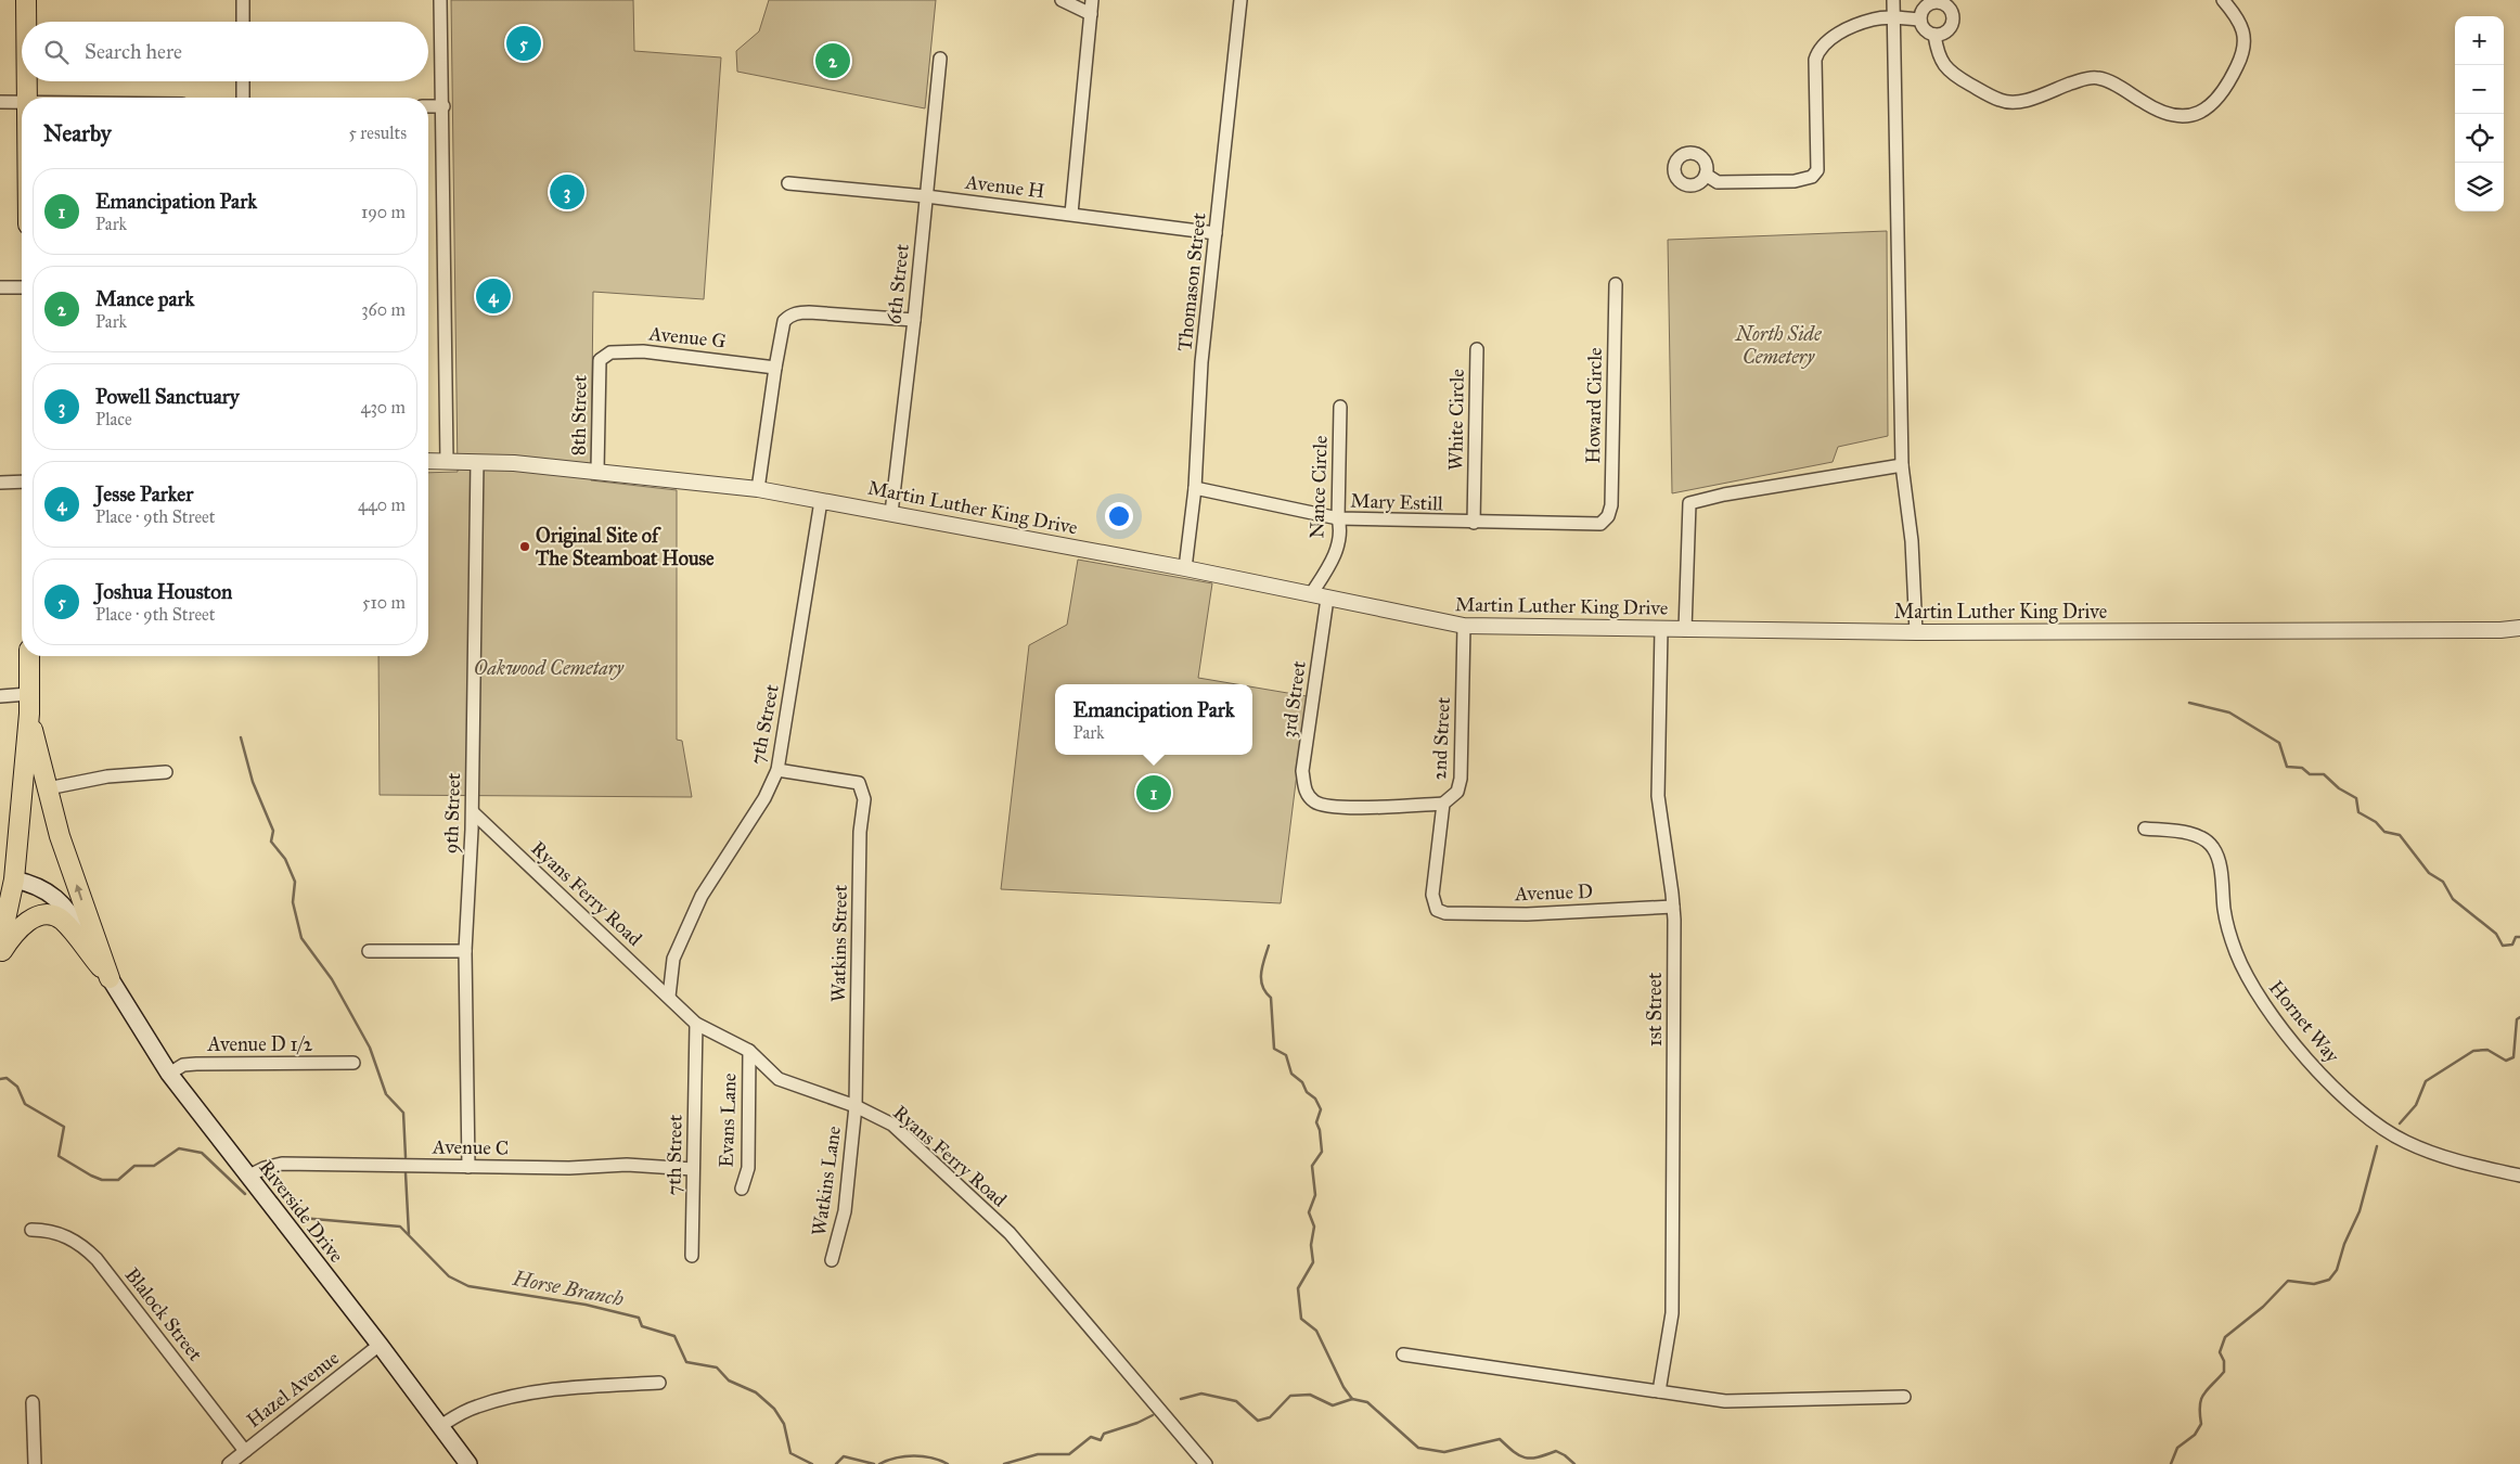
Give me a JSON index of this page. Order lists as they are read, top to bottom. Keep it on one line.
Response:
{"streets":{"main road":["Riverside Drive"],"street":["Avenue H","Thomason Street","6th Street","Avenue G","Howard Circle","8th Street","White Circle","Nance Circle","Mary Estill","Martin Luther King Drive","3rd Street","7th Street","2nd Street","9th Street","Avenue D","Ryans Ferry Road","Watkins Street","1st Street","Hornet Way","Avenue D 1/2","Evans Lane","Avenue C","Watkins Lane","Blalock Street","Hazel Avenue"]},"crossings":[["Avenue H","Thomason Street"],["Avenue H","6th Street"],["Thomason Street","Mary Estill"],["Thomason Street","Martin Luther King Drive"],["6th Street","Martin Luther King Drive"],["Avenue G","8th Street"],["Howard Circle","Mary Estill"],["8th Street","Martin Luther King Drive"],["White Circle","Mary Estill"],["Nance Circle","Mary Estill"],["Nance Circle","Martin Luther King Drive"],["Martin Luther King Drive","3rd Street"],["Martin Luther King Drive","7th Street"],["Martin Luther King Drive","2nd Street"],["Martin Luther King Drive","9th Street"],["Martin Luther King Drive","1st Street"],["3rd Street","2nd Street"],["7th Street","Ryans Ferry Road"],["7th Street","Watkins Street"],["7th Street","Avenue C"],["2nd Street","Avenue D"],["9th Street","Ryans Ferry Road"],["9th Street","Avenue C"],["Avenue D","1st Street"],["Ryans Ferry Road","Watkins Street"],["Ryans Ferry Road","Evans Lane"],["Ryans Ferry Road","Watkins Lane"],["Watkins Street","Watkins Lane"],["Avenue D 1/2","Riverside Drive"],["Avenue C","Riverside Drive"],["Riverside Drive","Hazel Avenue"],["Blalock Street","Hazel Avenue"]],"water":["Horse Branch"],"parks":["North Side Cemetery","Oakwood Cemetary"],"places":["Original Site of The Steamboat House"],"page":{"map_buttons":["+","−"],"search":"Search here","pins":["5","2","3","4","1"],"heading":["Nearby","5 results"],"list":[{"mark":"1","name":"Emancipation Park","note":"Park","value":"190 m"},{"mark":"2","name":"Mance park","note":"Park","value":"360 m"},{"mark":"3","name":"Powell Sanctuary","note":"Place","value":"430 m"},{"mark":"4","name":"Jesse Parker","note":"Place · 9th Street","value":"440 m"},{"mark":"5","name":"Joshua Houston","note":"Place · 9th Street","value":"510 m"}],"popup":["Emancipation Park","Park"]}}
